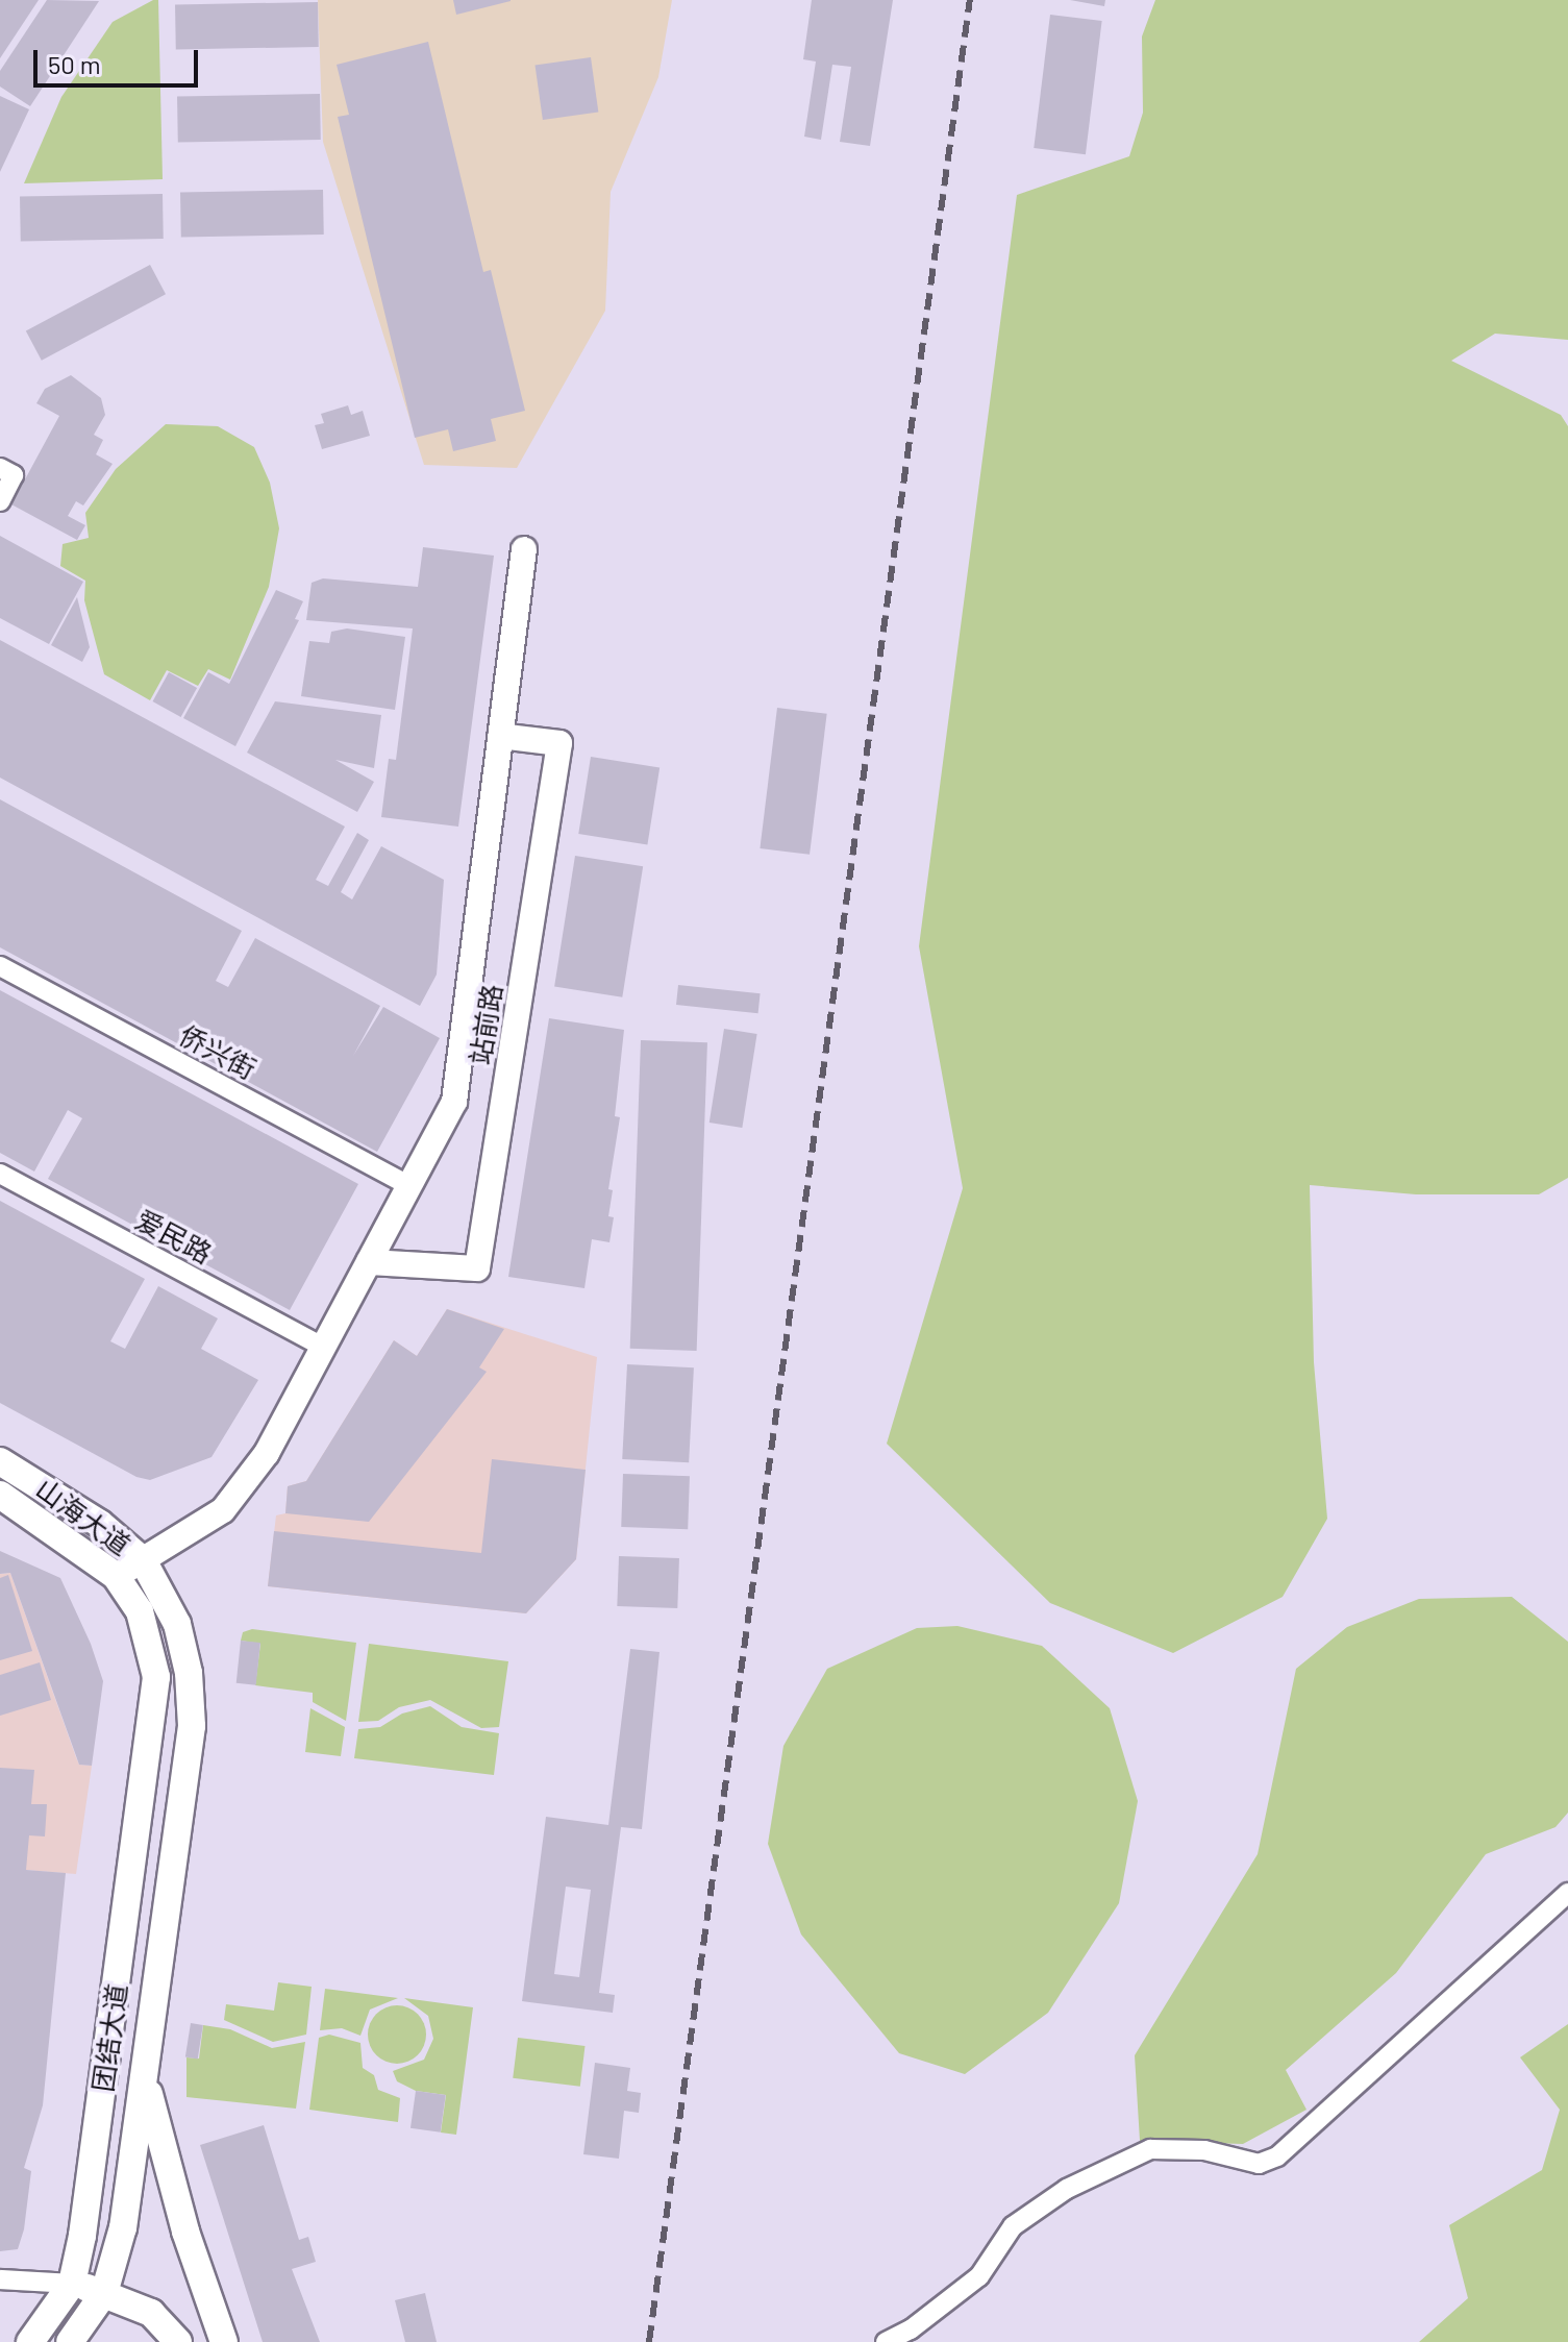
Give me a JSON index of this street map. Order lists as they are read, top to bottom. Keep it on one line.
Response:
{"streets":{"main road":["山海大道","团结大道"],"street":["站前路","侨兴街","爱民路"]},"crossings":[["站前路","侨兴街"],["站前路","爱民路"],["站前路","山海大道"],["山海大道","团结大道"]],"scale_bar":"50 m"}
